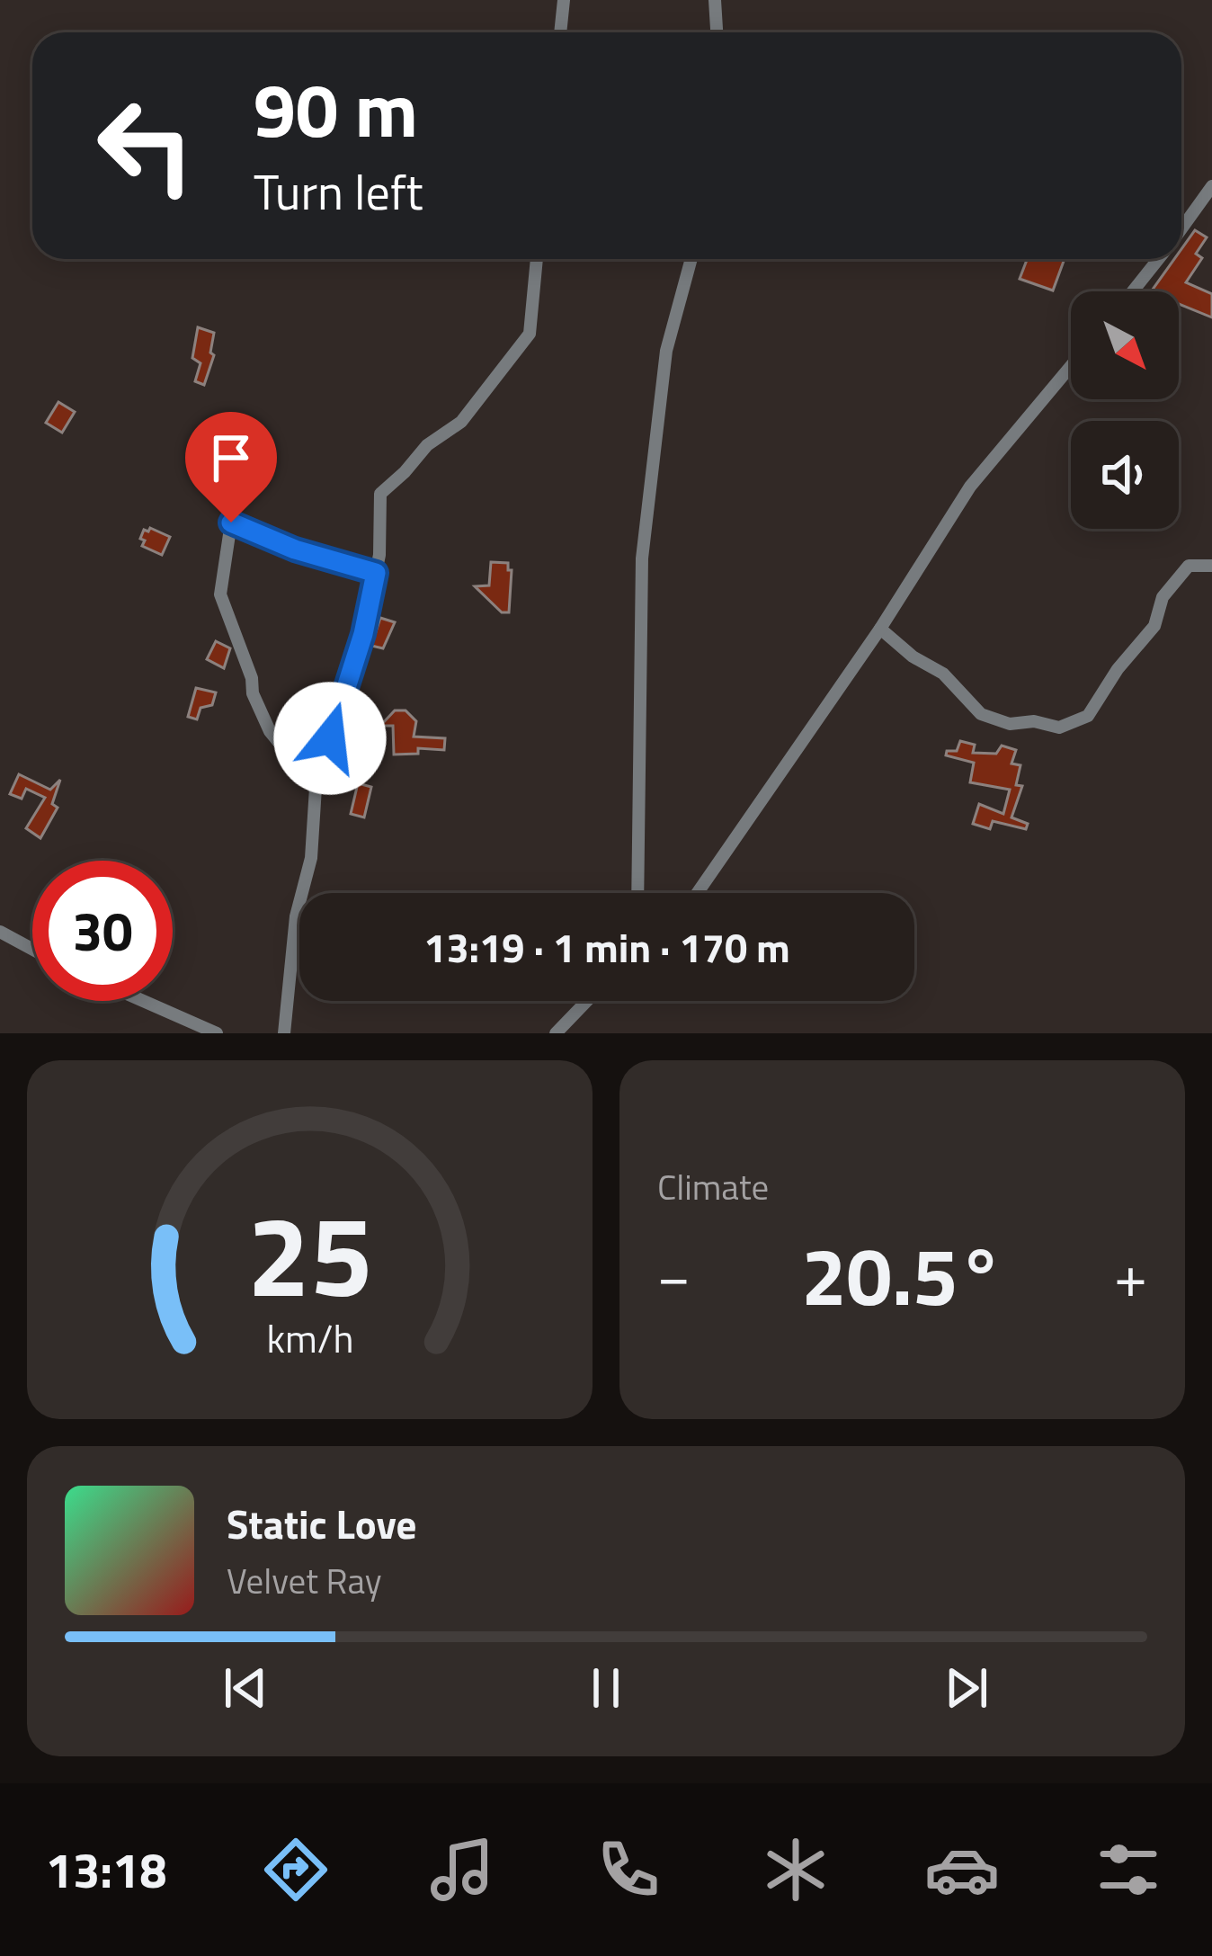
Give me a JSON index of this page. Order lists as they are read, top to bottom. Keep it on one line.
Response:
{"north":"bottom right","page":{"turn":["90 m","Turn left"],"limit":"30","trip":"13:19 · 1 min · 170 m","tile":"Climate","heat":["−","20.5°","+"],"song":["Static Love","Velvet Ray"],"tabs":"13:18","gauge":["25","km/h"]}}
